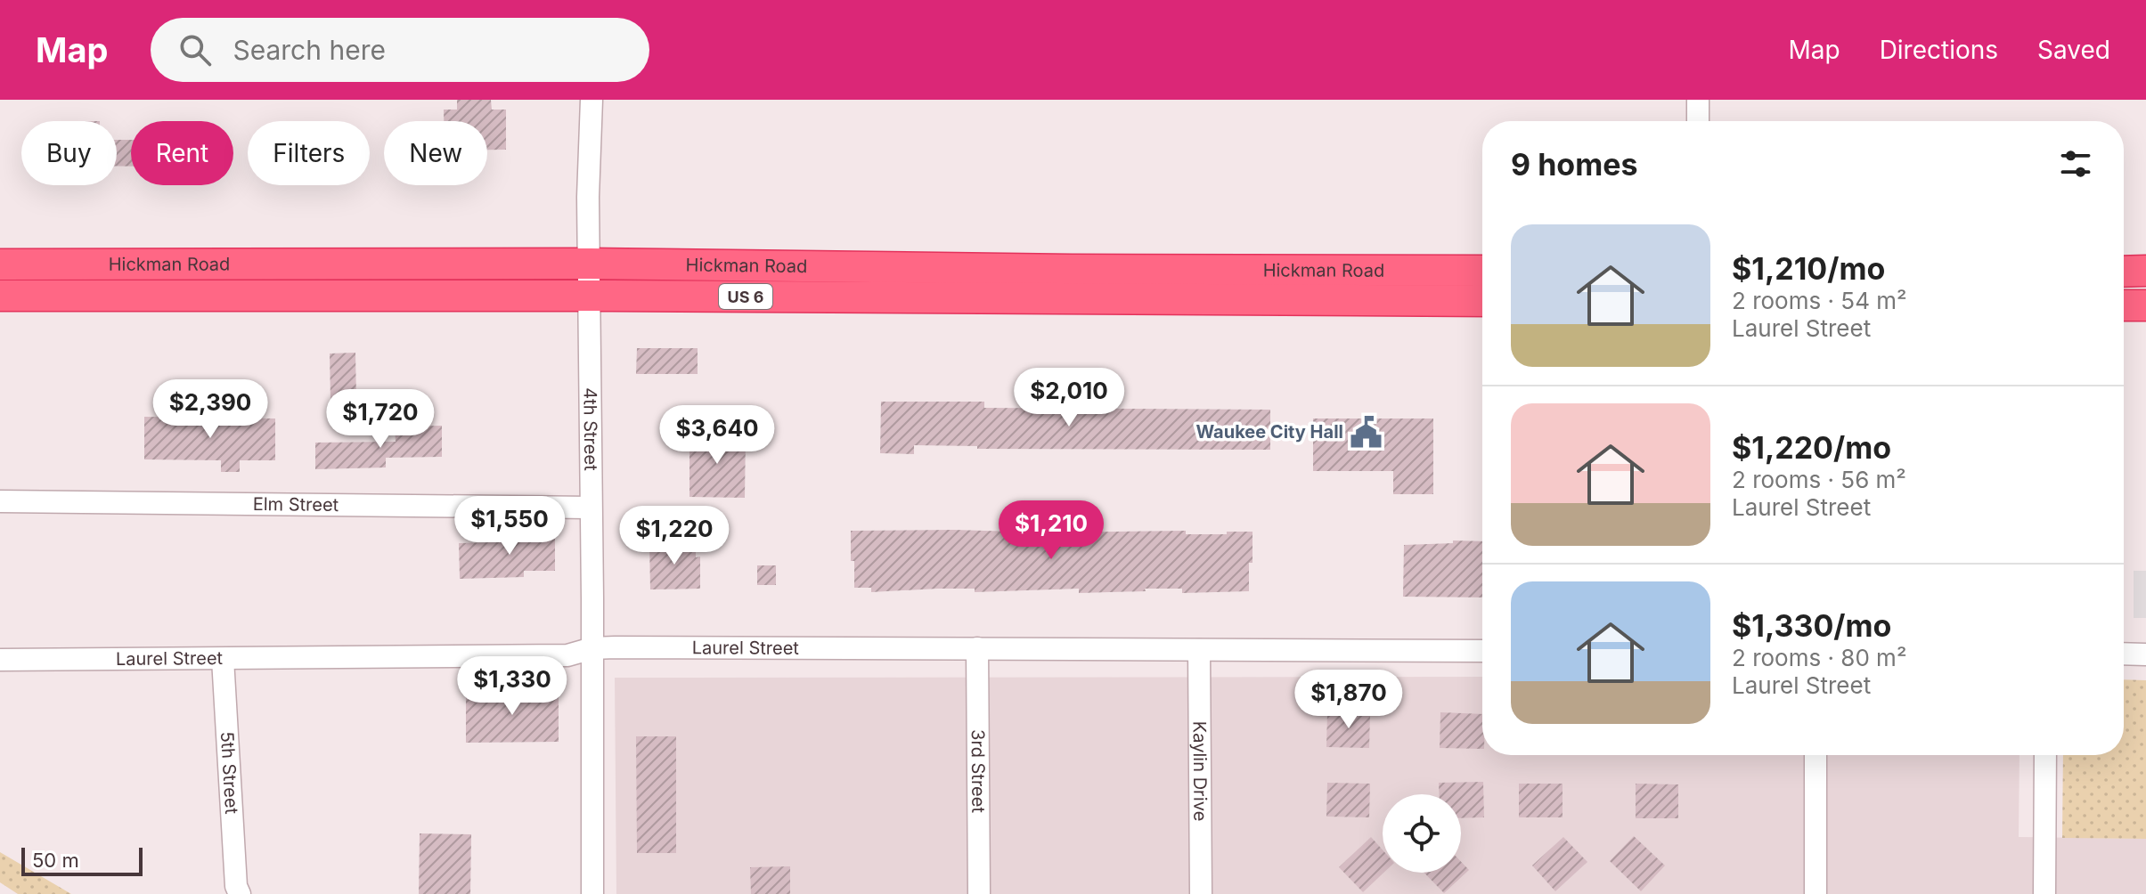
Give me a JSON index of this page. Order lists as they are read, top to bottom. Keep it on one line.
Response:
{"streets":{"highway":["Hickman Road","US 6"],"street":["4th Street","Elm Street","Laurel Street","3rd Street","Kaylin Drive","5th Street"]},"crossings":[["Hickman Road","4th Street"],["4th Street","Elm Street"],["4th Street","Laurel Street"],["Laurel Street","3rd Street"],["Laurel Street","Kaylin Drive"],["Laurel Street","5th Street"]],"places":{"public building":["Waukee City Hall"]},"scale_bar":"50 m","page":{"header":"Map","search":"Search here","nav":["Map","Directions","Saved"],"chip":["Buy","Rent","Filters","New"],"heading":"9 homes","list":[{"name":"$1,210/mo","note":"2 rooms · 54 m² · Laurel Street"},{"name":"$1,220/mo","note":"2 rooms · 56 m² · Laurel Street"},{"name":"$1,330/mo","note":"2 rooms · 80 m² · Laurel Street"}],"price":["$2,010","$2,390","$1,720","$3,640","$1,550","$1,210","$1,220","$1,330","$1,870"],"scale":"50 m"}}
